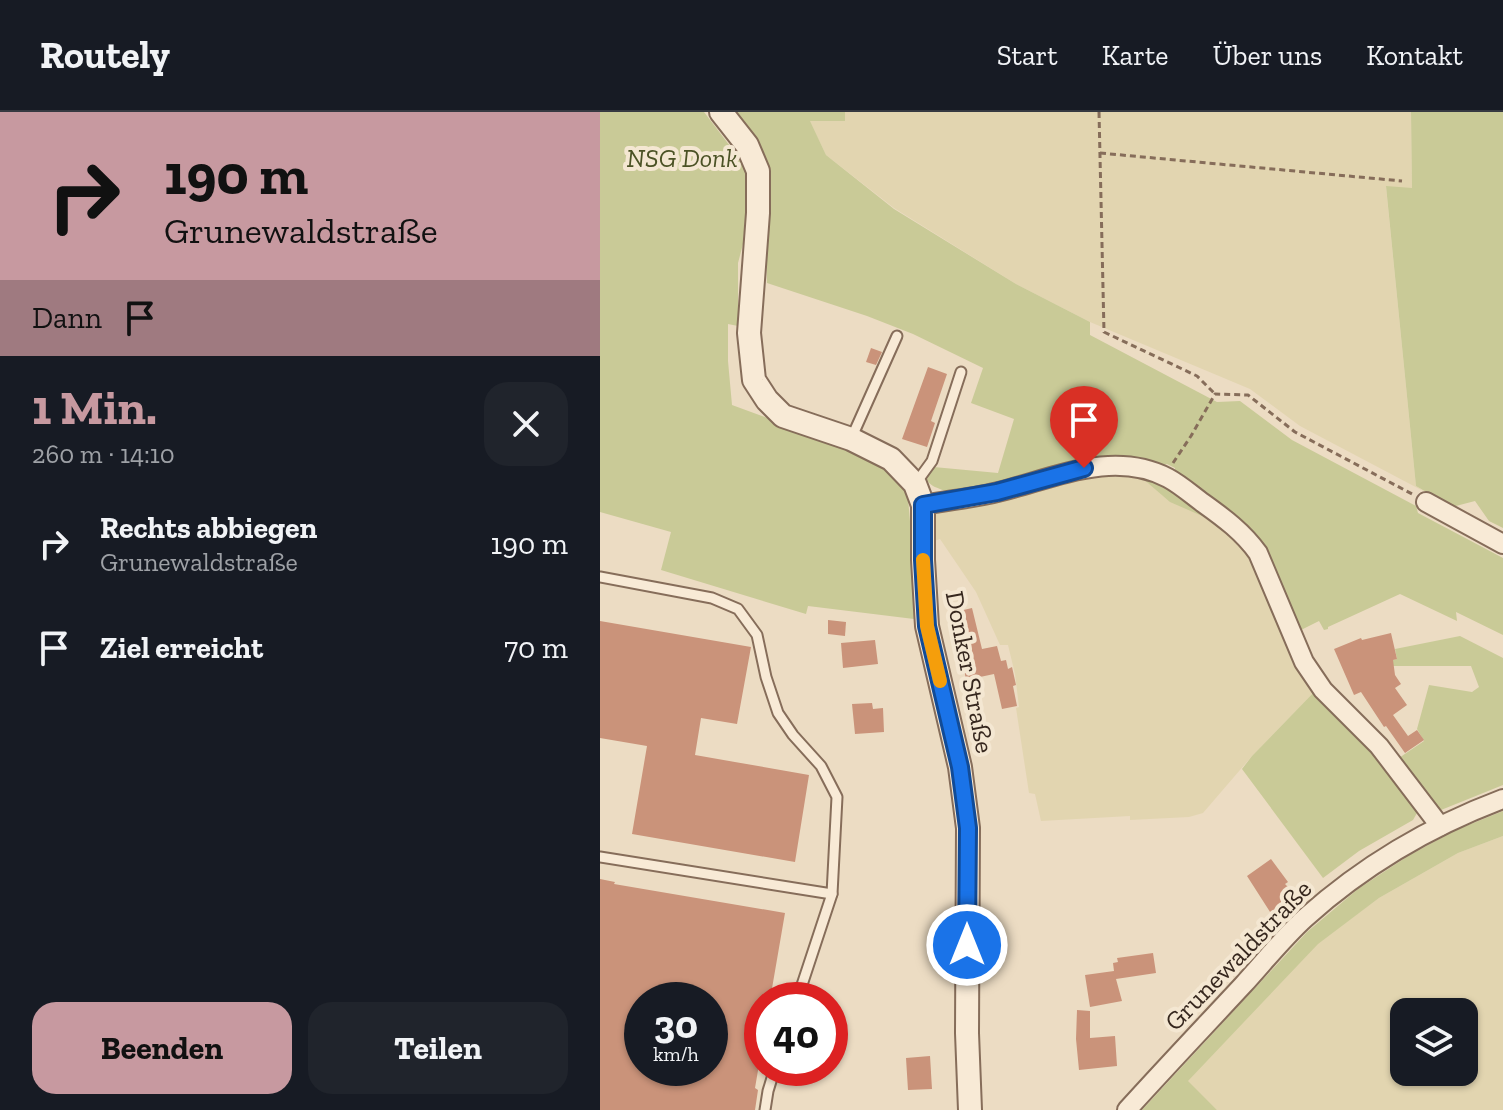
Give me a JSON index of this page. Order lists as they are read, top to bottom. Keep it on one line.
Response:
{"streets":{"street":["Donker Straße","Grunewaldstraße"]},"parks":["NSG Donk"],"page":{"header":"Routely","nav":["Start","Karte","Über uns","Kontakt"],"turn":["190 m","Grunewaldstraße"],"then":"Dann","heading":["1 Min.","260 m · 14:10"],"list":[{"name":"Rechts abbiegen","note":"Grunewaldstraße","value":"190 m"},{"name":"Ziel erreicht","value":"70 m"}],"speed":"30 km/h","limit":"40","buttons":["Beenden","Teilen"]}}
